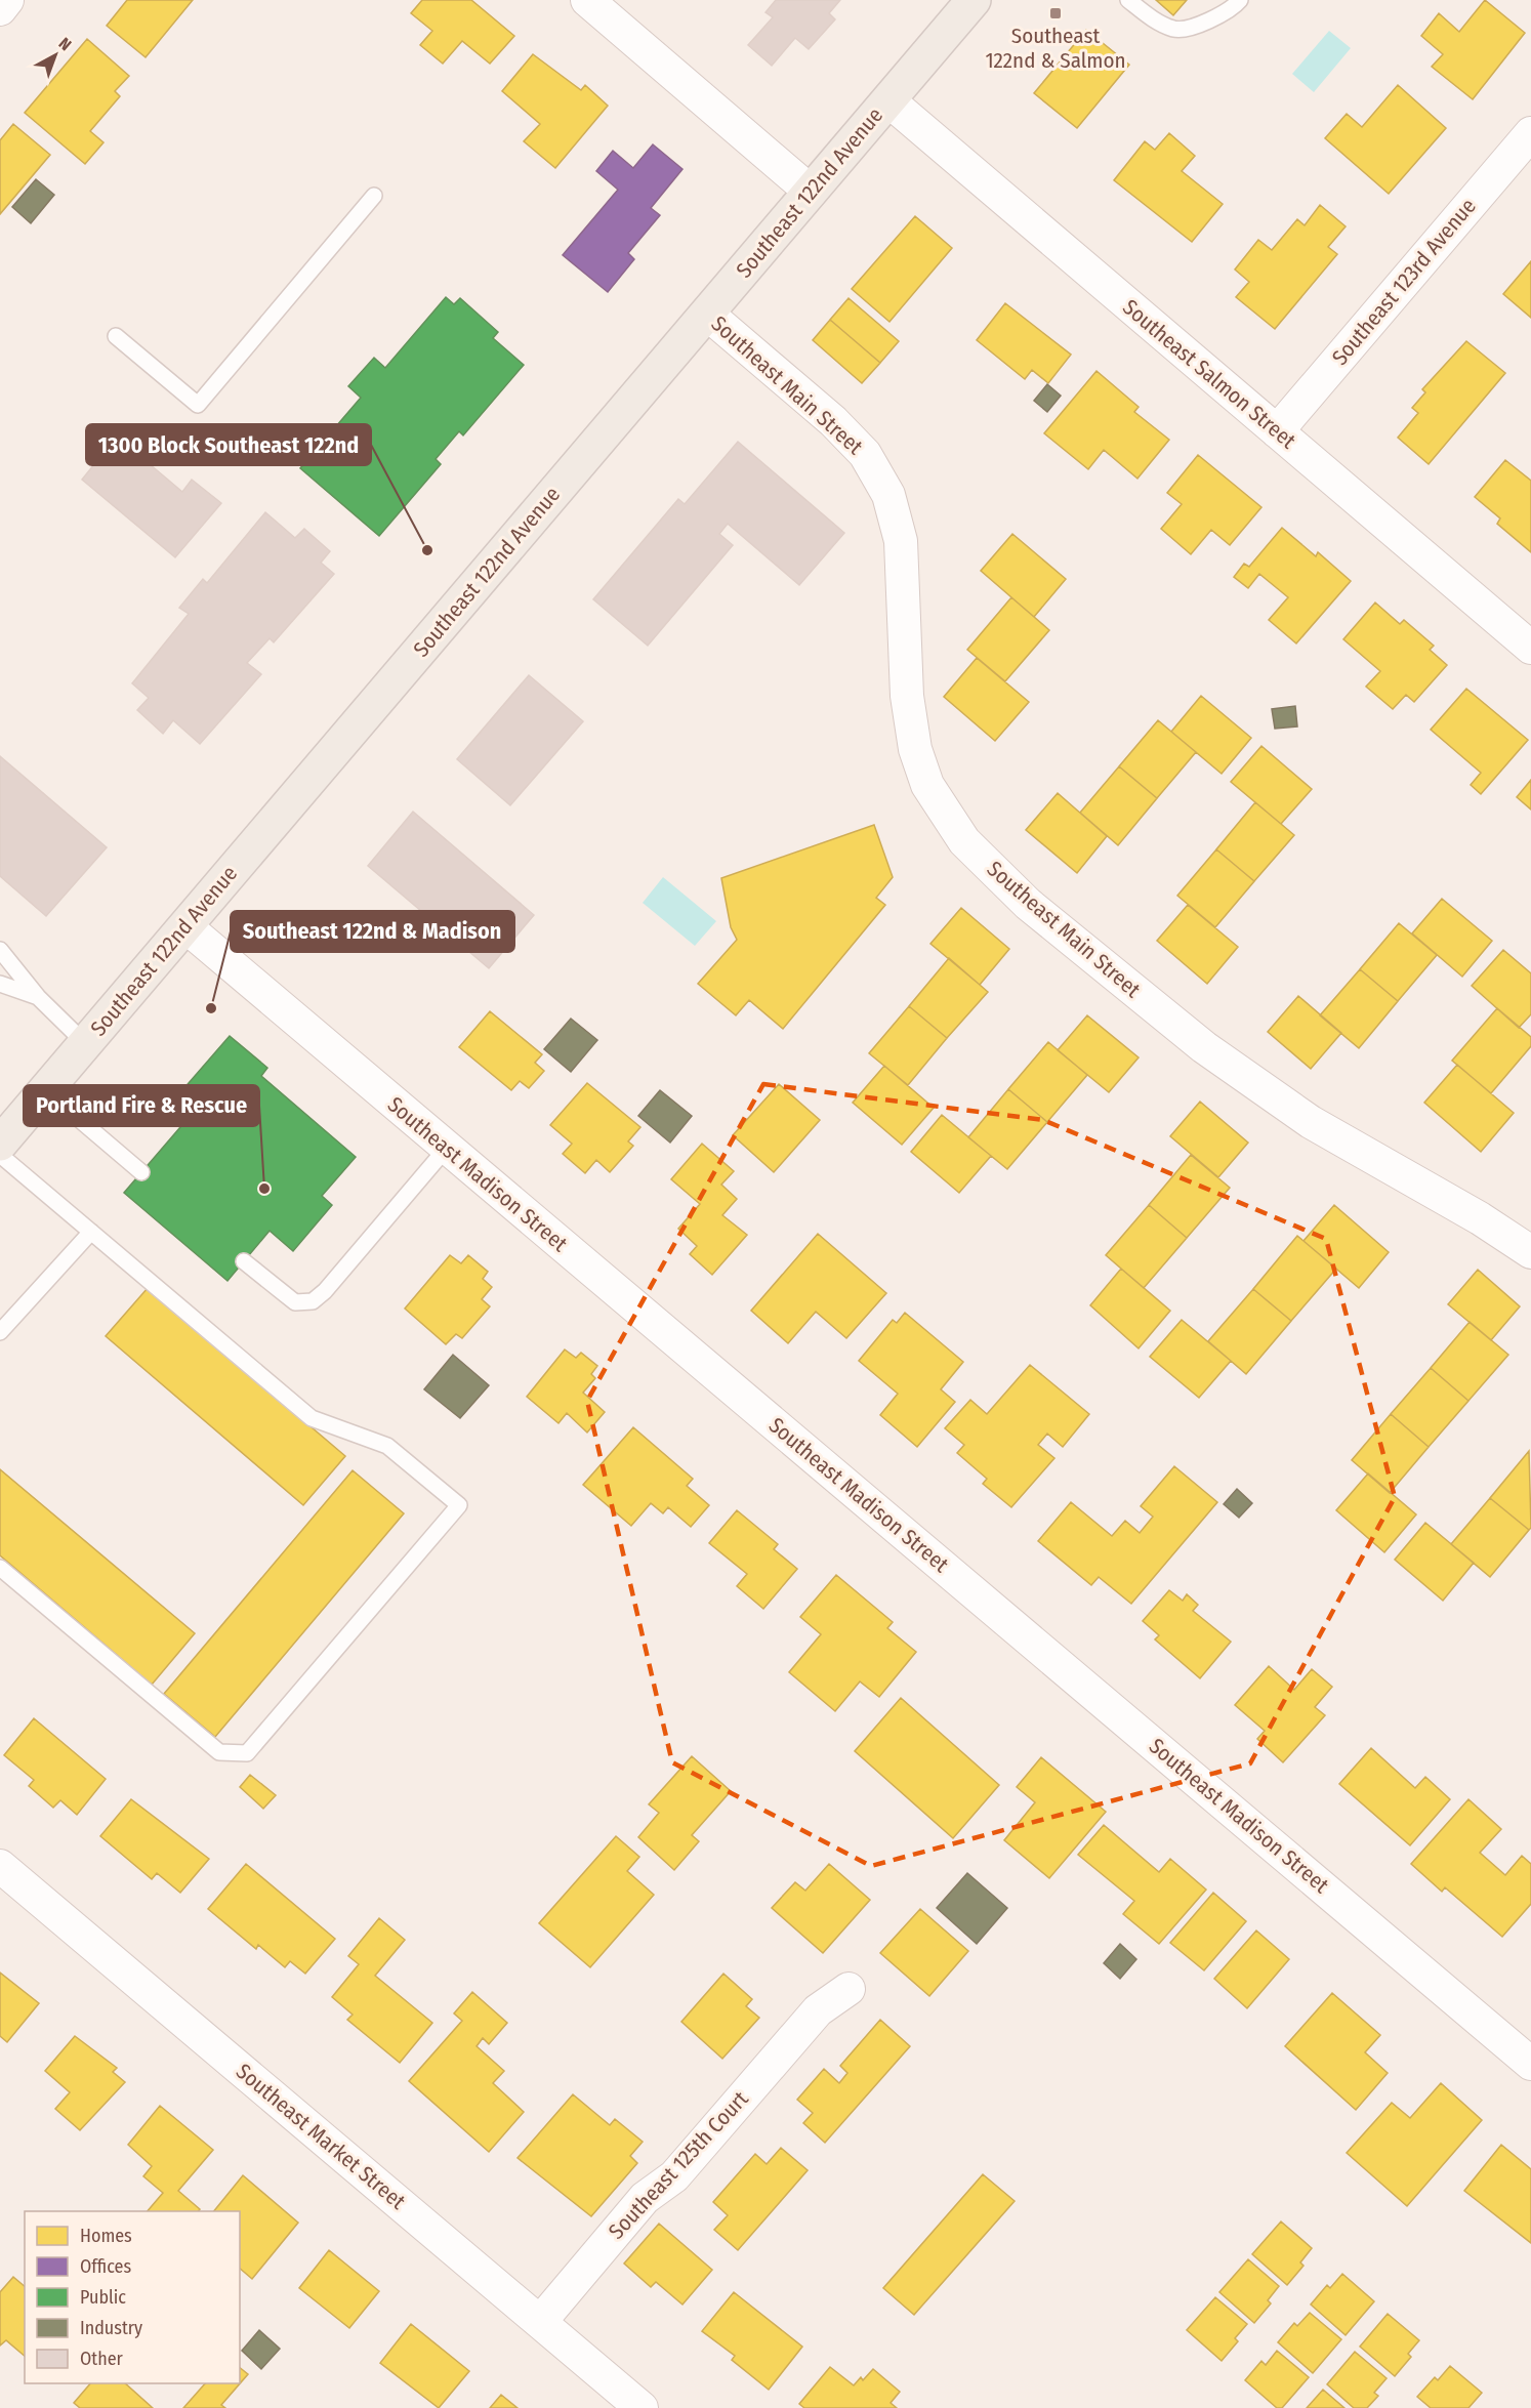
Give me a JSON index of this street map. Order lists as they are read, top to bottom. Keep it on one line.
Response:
{"streets":{"main road":["Southeast 122nd Avenue"],"street":["Southeast 123rd Avenue","Southeast Salmon Street","Southeast Main Street","Southeast Madison Street","Southeast Market Street","Southeast 125th Court"]},"crossings":[["Southeast 122nd Avenue","Southeast Salmon Street"],["Southeast 122nd Avenue","Southeast Main Street"],["Southeast 122nd Avenue","Southeast Madison Street"],["Southeast 123rd Avenue","Southeast Salmon Street"],["Southeast Market Street","Southeast 125th Court"]],"places":{"transit":["Southeast 122nd & Salmon"],"other":["1300 Block Southeast 122nd","Southeast 122nd & Madison","Portland Fire & Rescue"]},"legend":["Homes","Offices","Public","Industry","Other"],"north":"top right"}
